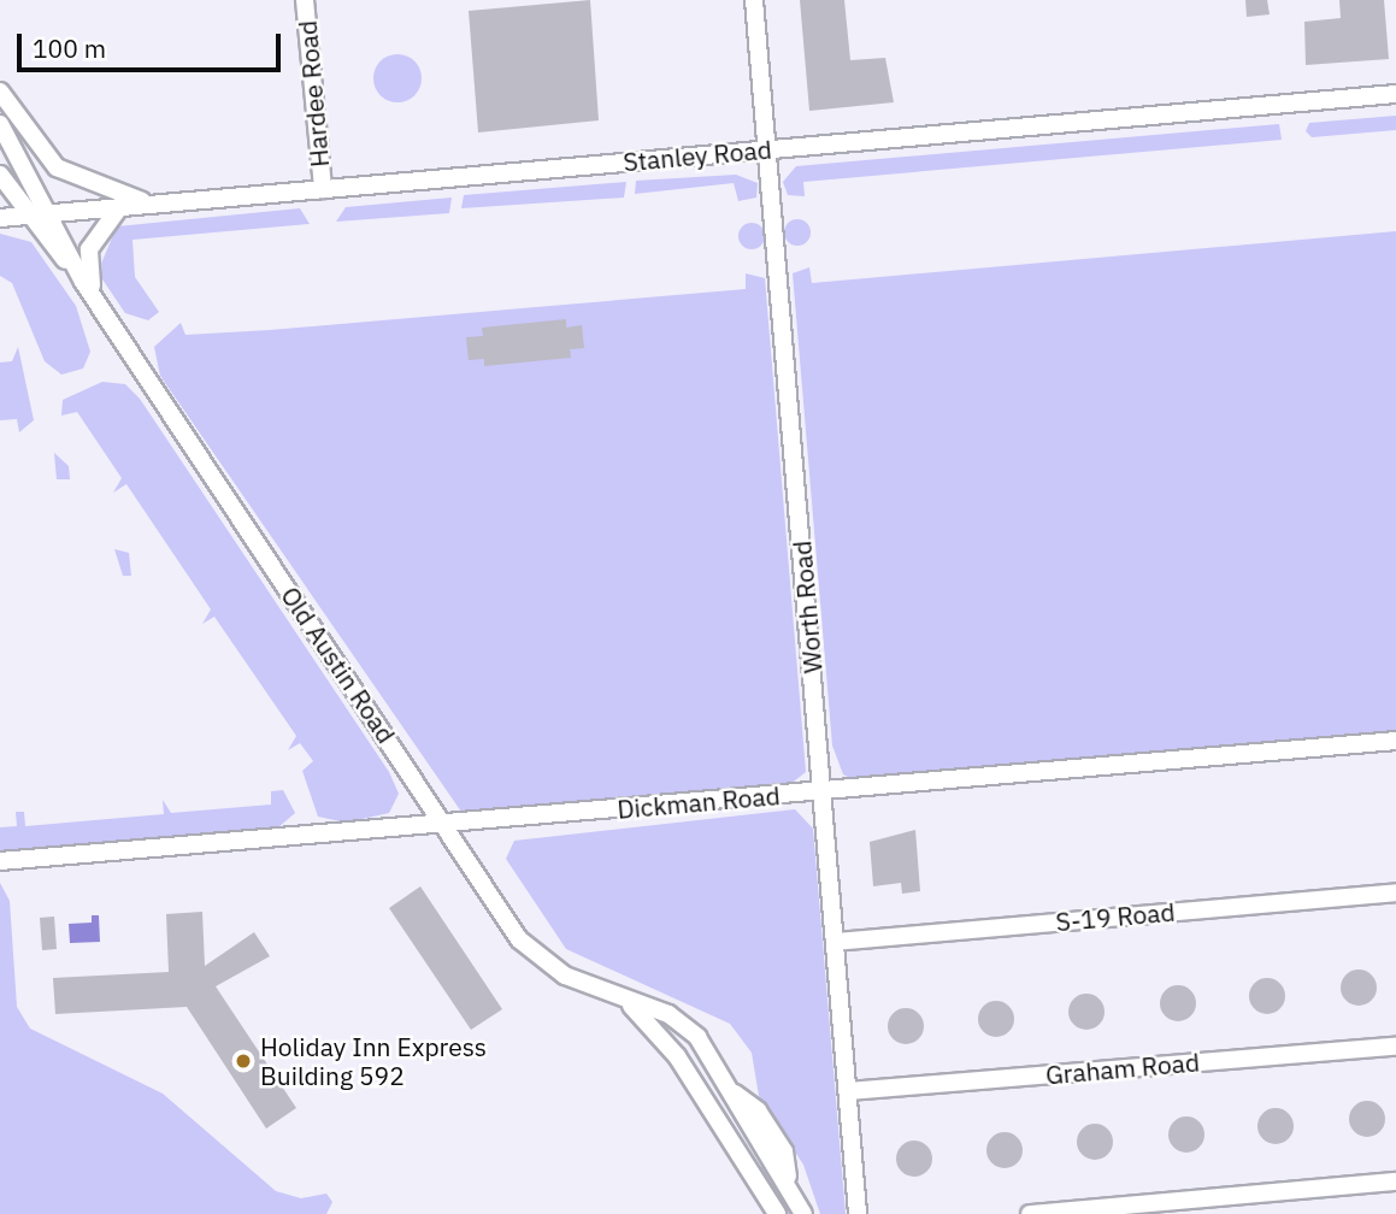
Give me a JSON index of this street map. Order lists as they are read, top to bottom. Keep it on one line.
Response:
{"streets":{"street":["Hardee Road","Stanley Road","Worth Road","Old Austin Road","Dickman Road","S-19 Road","Graham Road"]},"crossings":[["Hardee Road","Stanley Road"],["Stanley Road","Worth Road"],["Stanley Road","Old Austin Road"],["Worth Road","Dickman Road"],["Worth Road","S-19 Road"],["Worth Road","Graham Road"],["Old Austin Road","Dickman Road"]],"places":["Holiday Inn Express Building 592"],"scale_bar":"100 m"}
